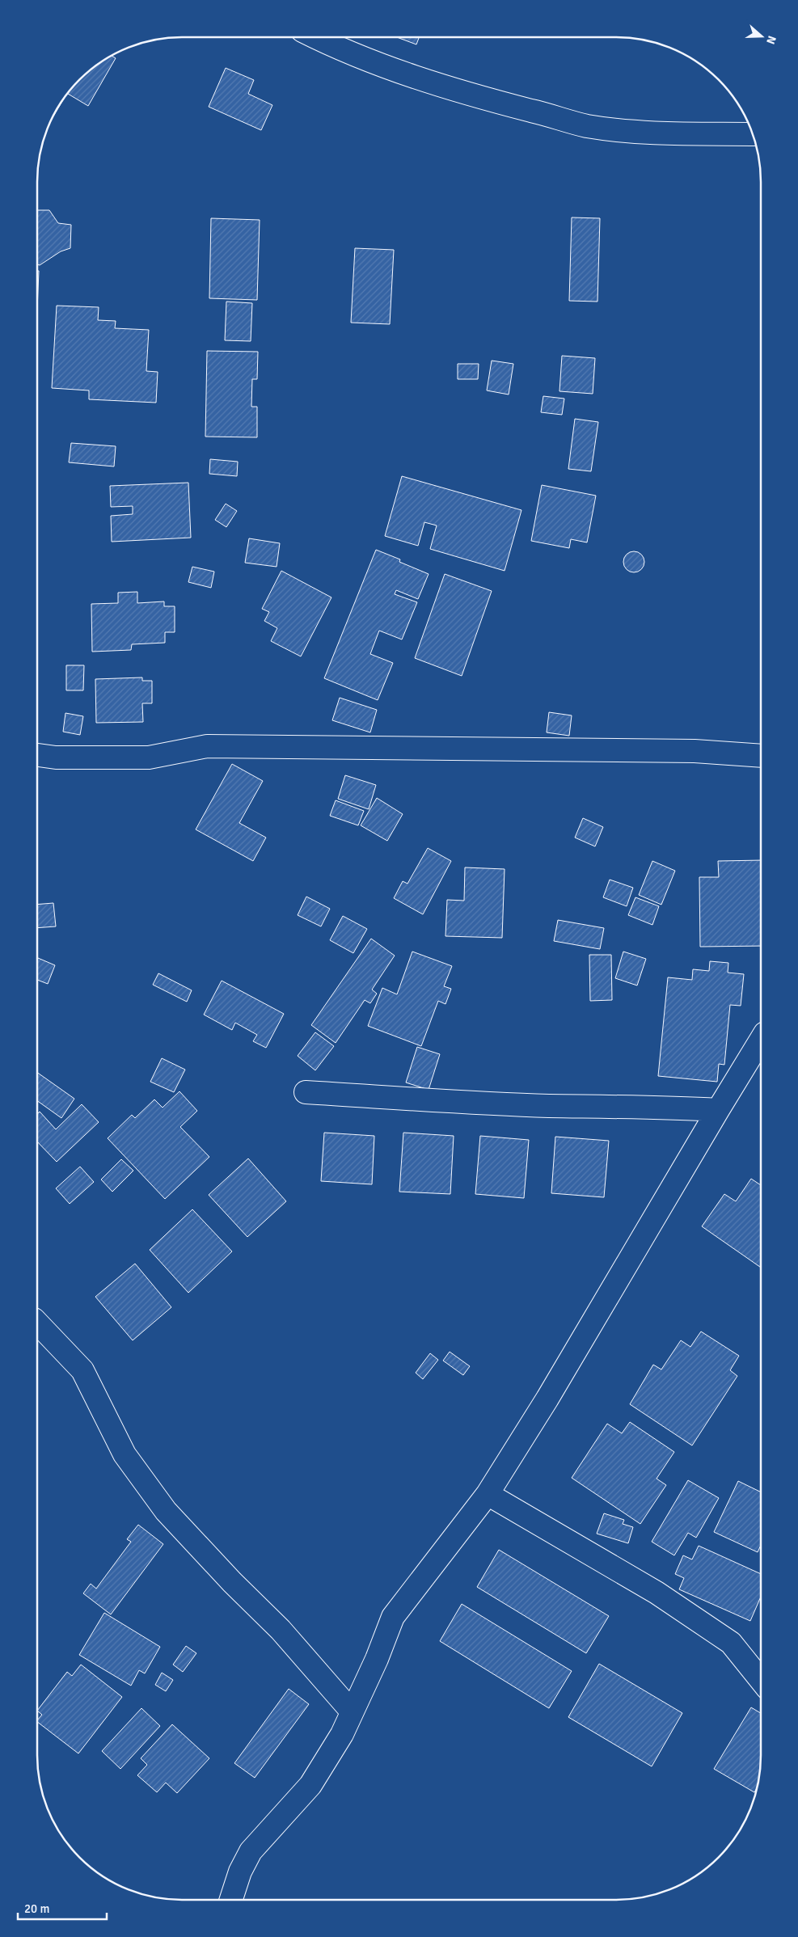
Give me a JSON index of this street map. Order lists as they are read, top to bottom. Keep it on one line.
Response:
{"scale_bar":"20 m","north":"right"}
